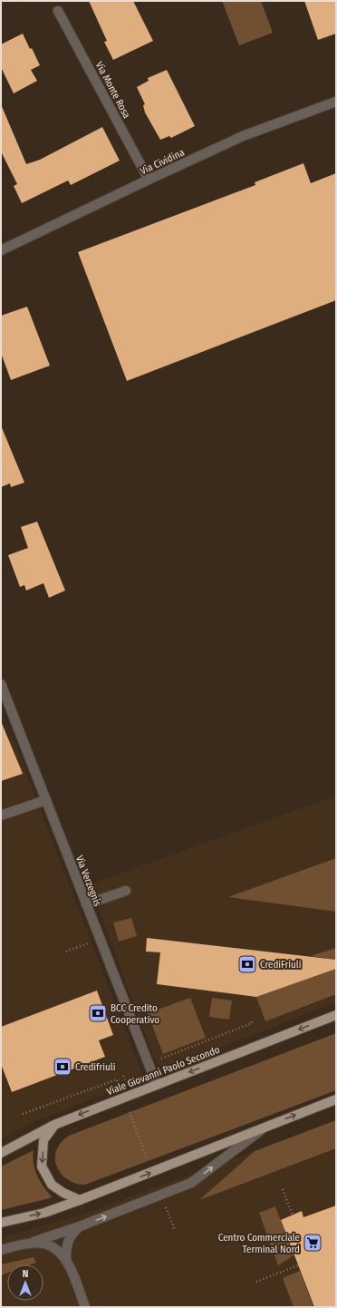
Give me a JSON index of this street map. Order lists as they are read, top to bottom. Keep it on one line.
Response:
{"streets":{"main road":["Viale Giovanni Paolo Secondo"],"street":["Via Monte Rosa","Via Cividina","Via Verzegnis"]},"crossings":[["Via Monte Rosa","Via Cividina"],["Via Verzegnis","Viale Giovanni Paolo Secondo"]],"places":{"bank":["CrediFriuli","BCC Credito Cooperativo","Credifriuli"],"supermarket":["Centro Commerciale Terminal Nord"]},"north":"top"}
